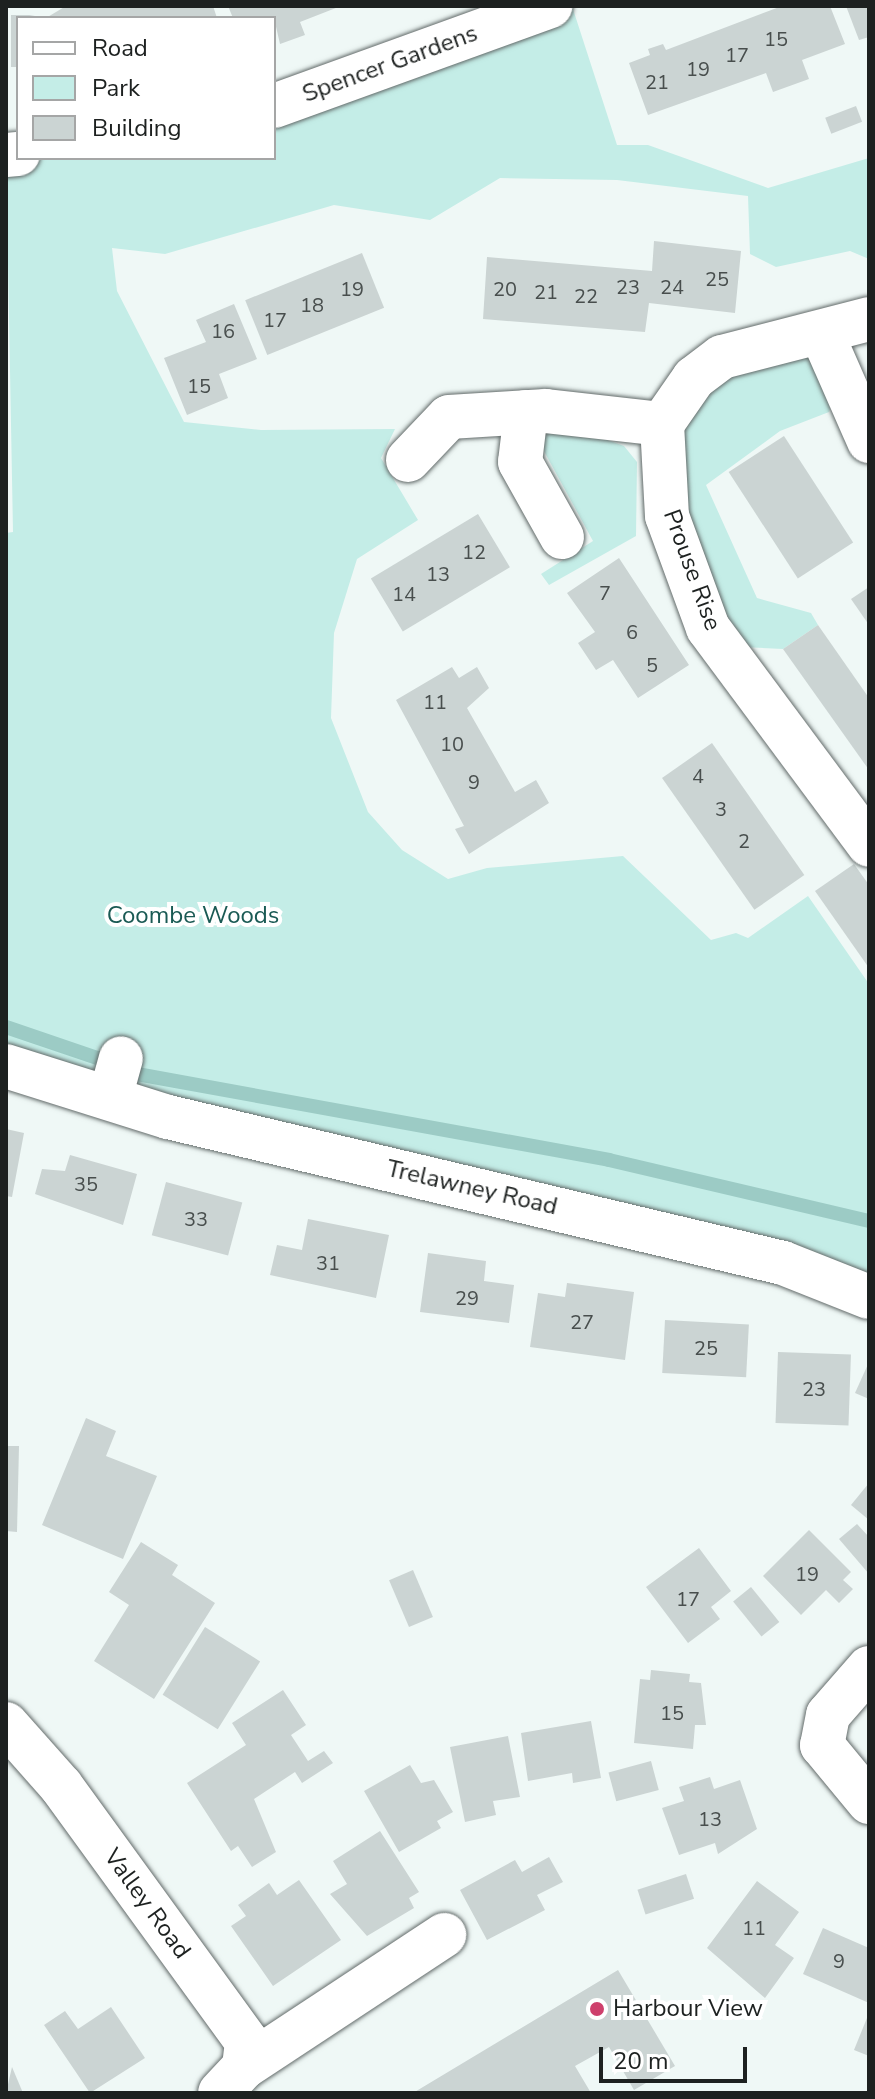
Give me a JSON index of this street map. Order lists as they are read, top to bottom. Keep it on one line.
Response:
{"streets":{"street":["Spencer Gardens","Prouse Rise","Trelawney Road","Valley Road"]},"parks":["Coombe Woods"],"places":["Harbour View"],"house_numbers":["15","17","19","21","25","23","24","19","20","21","22","18","17","16","15","12","13","7","14","6","5","11","10","4","9","3","2","35","33","31","29","27","25","23","19","17","15","13","11","9"],"legend":["Road","Park","Building"],"scale_bar":"20 m"}
